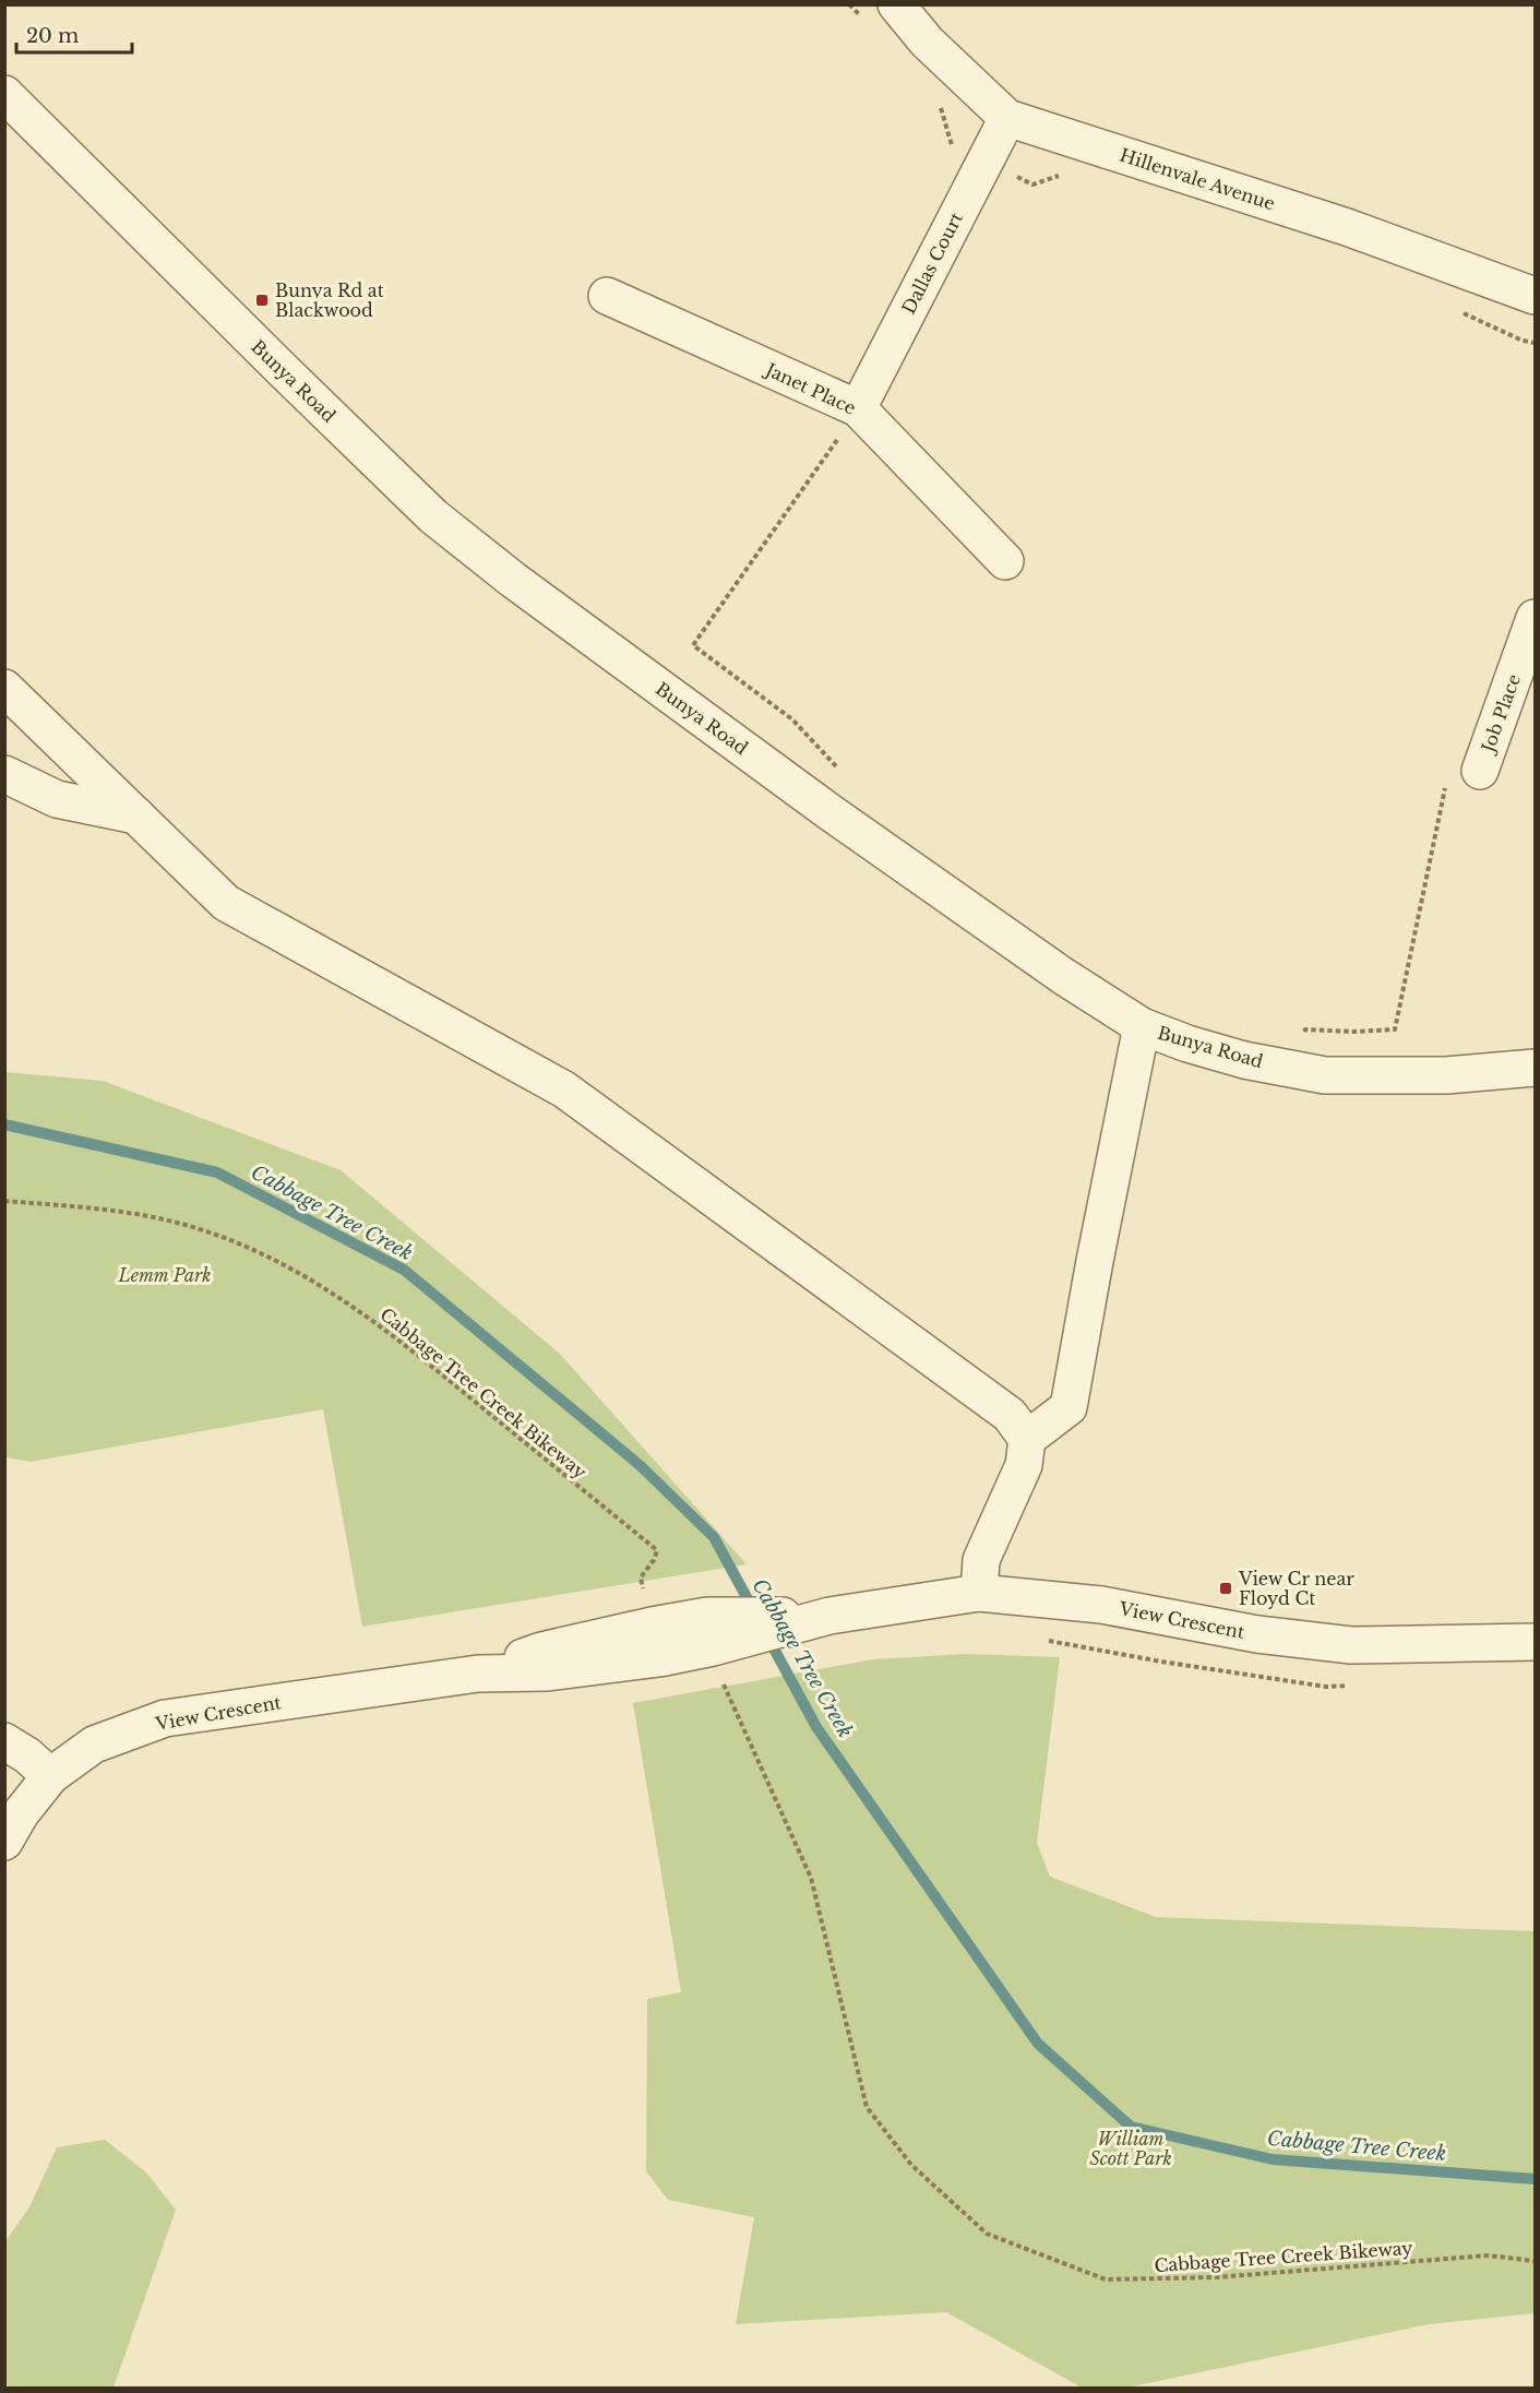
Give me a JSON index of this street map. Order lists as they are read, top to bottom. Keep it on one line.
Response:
{"streets":{"street":["Hillenvale Avenue","Dallas Court","Bunya Road","Janet Place","Job Place","View Crescent"],"path":["Cabbage Tree Creek Bikeway"]},"crossings":[["Hillenvale Avenue","Dallas Court"],["Dallas Court","Janet Place"]],"water":["Cabbage Tree Creek"],"parks":["Lemm Park","William Scott Park"],"places":{"transit":["Bunya Rd at Blackwood","View Cr near Floyd Ct"]},"scale_bar":"20 m"}
